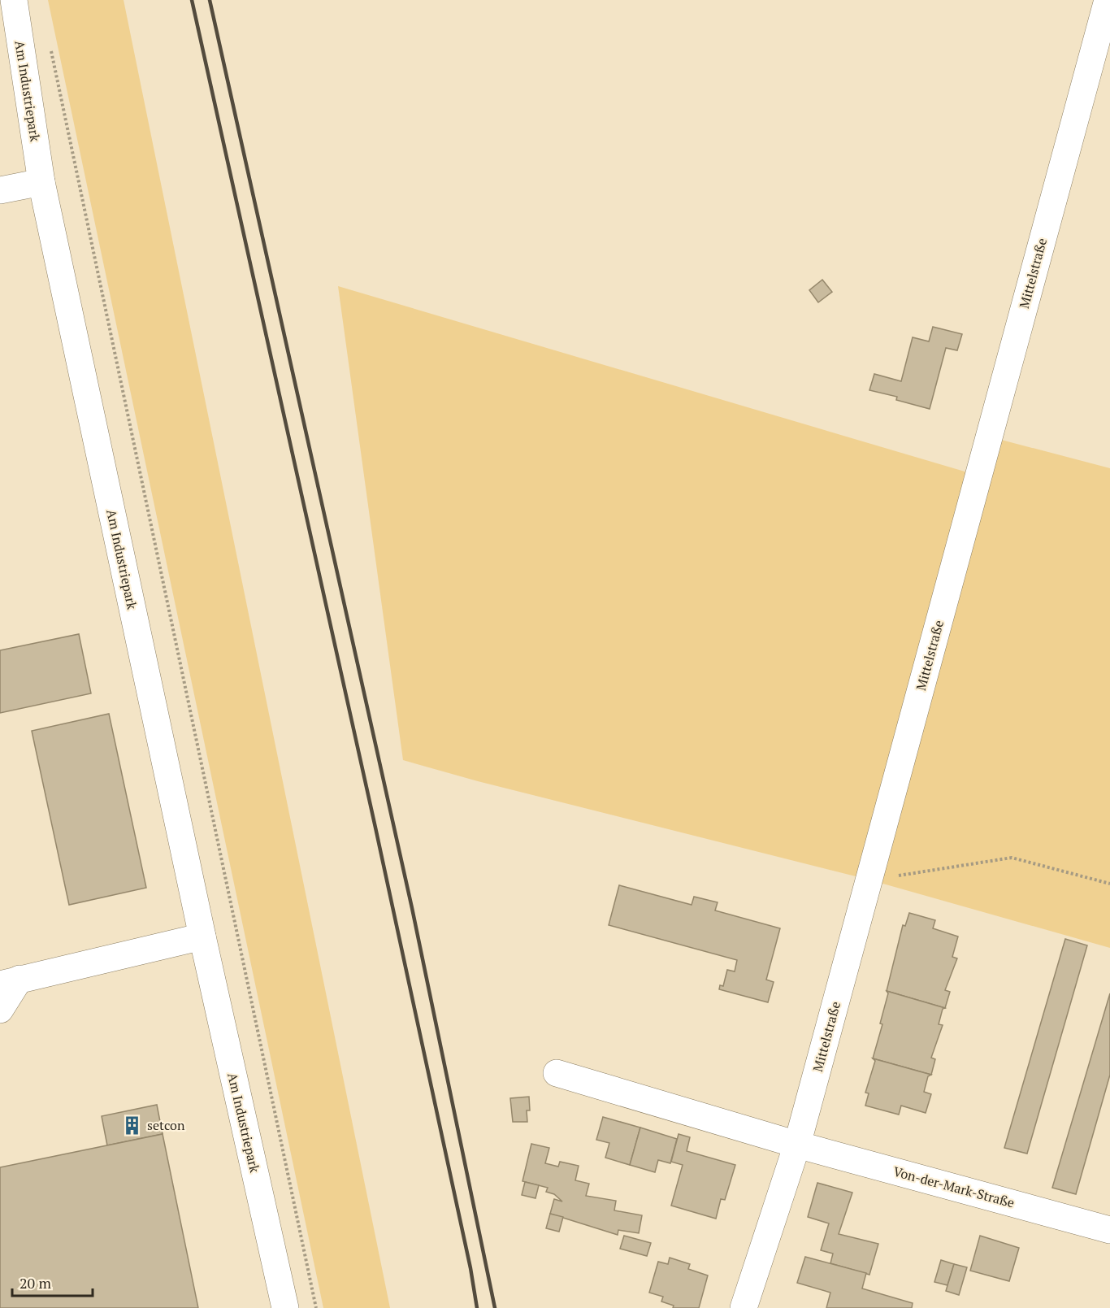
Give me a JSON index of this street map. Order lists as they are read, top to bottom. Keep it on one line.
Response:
{"streets":{"street":["Am Industriepark","Mittelstraße","Von-der-Mark-Straße"]},"crossings":[["Mittelstraße","Von-der-Mark-Straße"]],"places":{"building":["setcon"]},"scale_bar":"20 m"}
